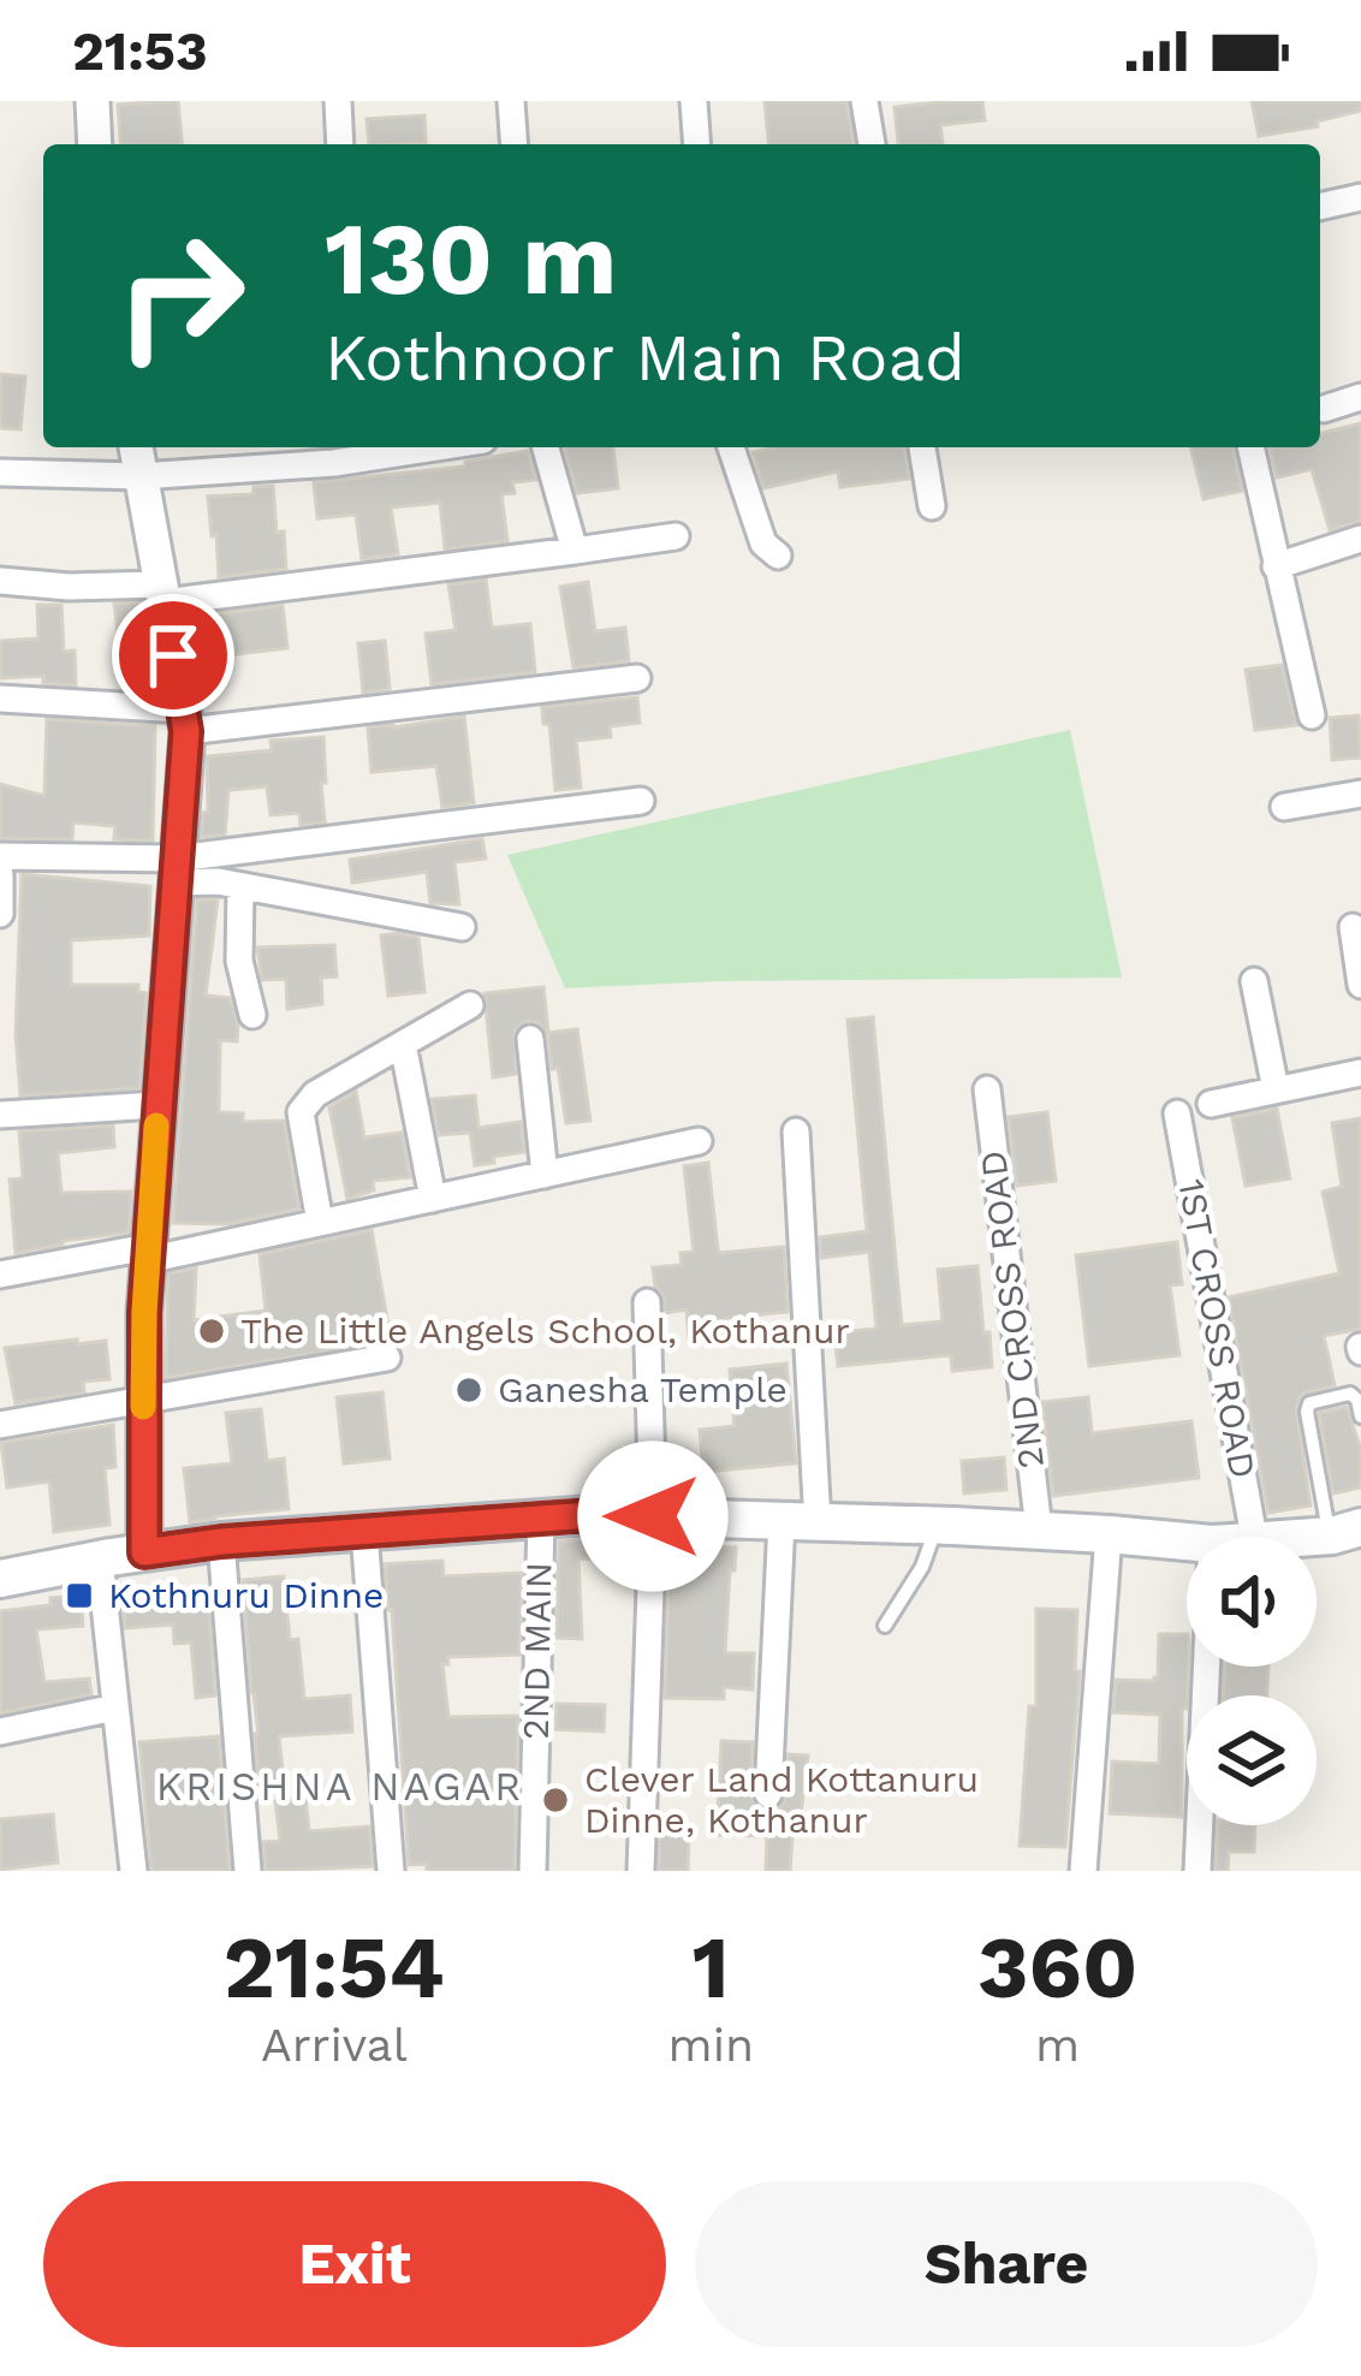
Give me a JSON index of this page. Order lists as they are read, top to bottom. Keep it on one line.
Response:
{"streets":{"street":["2ND CROSS ROAD","1ST CROSS ROAD","2ND MAIN"]},"districts":["KRISHNA NAGAR"],"places":{"other":["The Little Angels School, Kothanur","Ganesha Temple","Clever Land Kottanuru Dinne, Kothanur"],"transit":["Kothnuru Dinne"]},"page":{"status":"21:53","turn":["130 m","Kothnoor Main Road"],"eta":["21:54","Arrival","1","min","360","m"],"buttons":["Exit","Share"]}}
